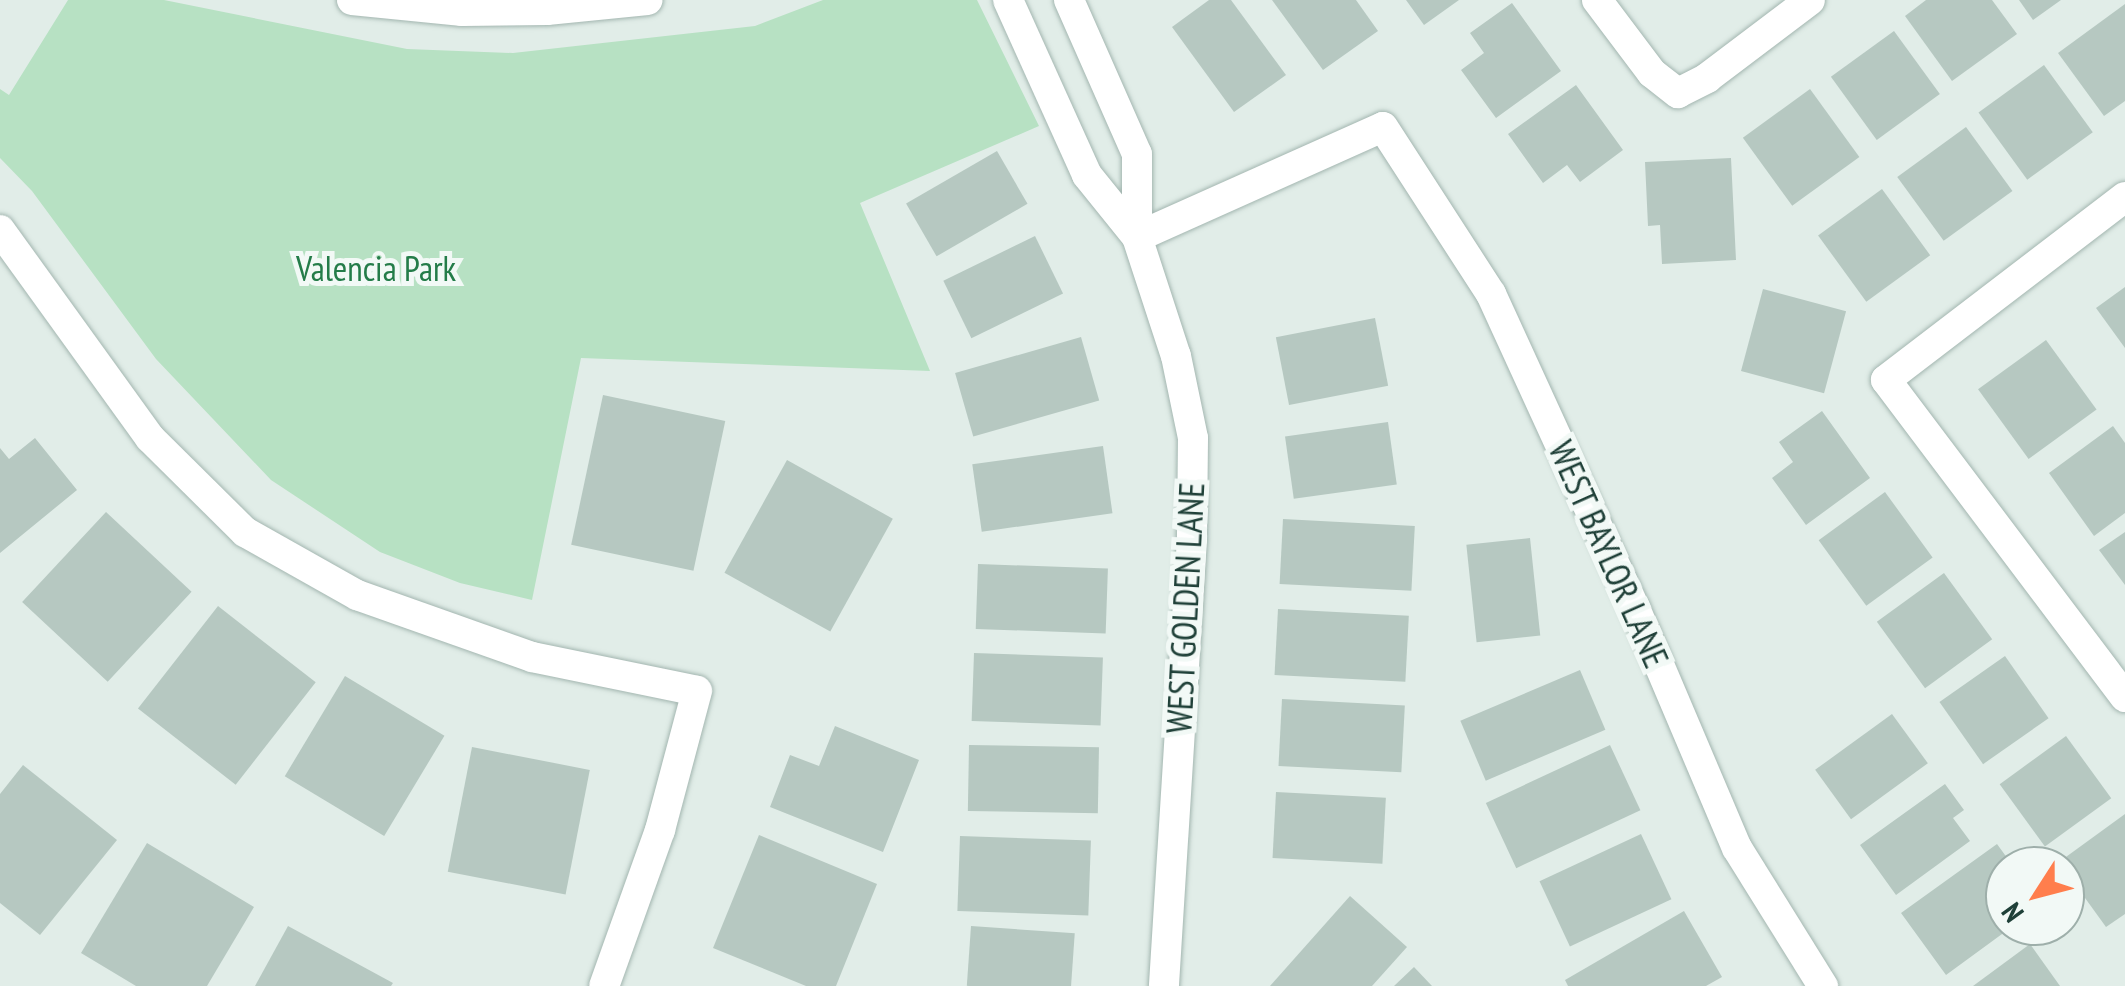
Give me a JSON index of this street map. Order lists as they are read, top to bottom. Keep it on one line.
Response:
{"streets":{"street":["WEST BAYLOR LANE","WEST GOLDEN LANE"]},"crossings":[["WEST BAYLOR LANE","WEST GOLDEN LANE"]],"parks":["Valencia Park"],"north":"bottom left"}
